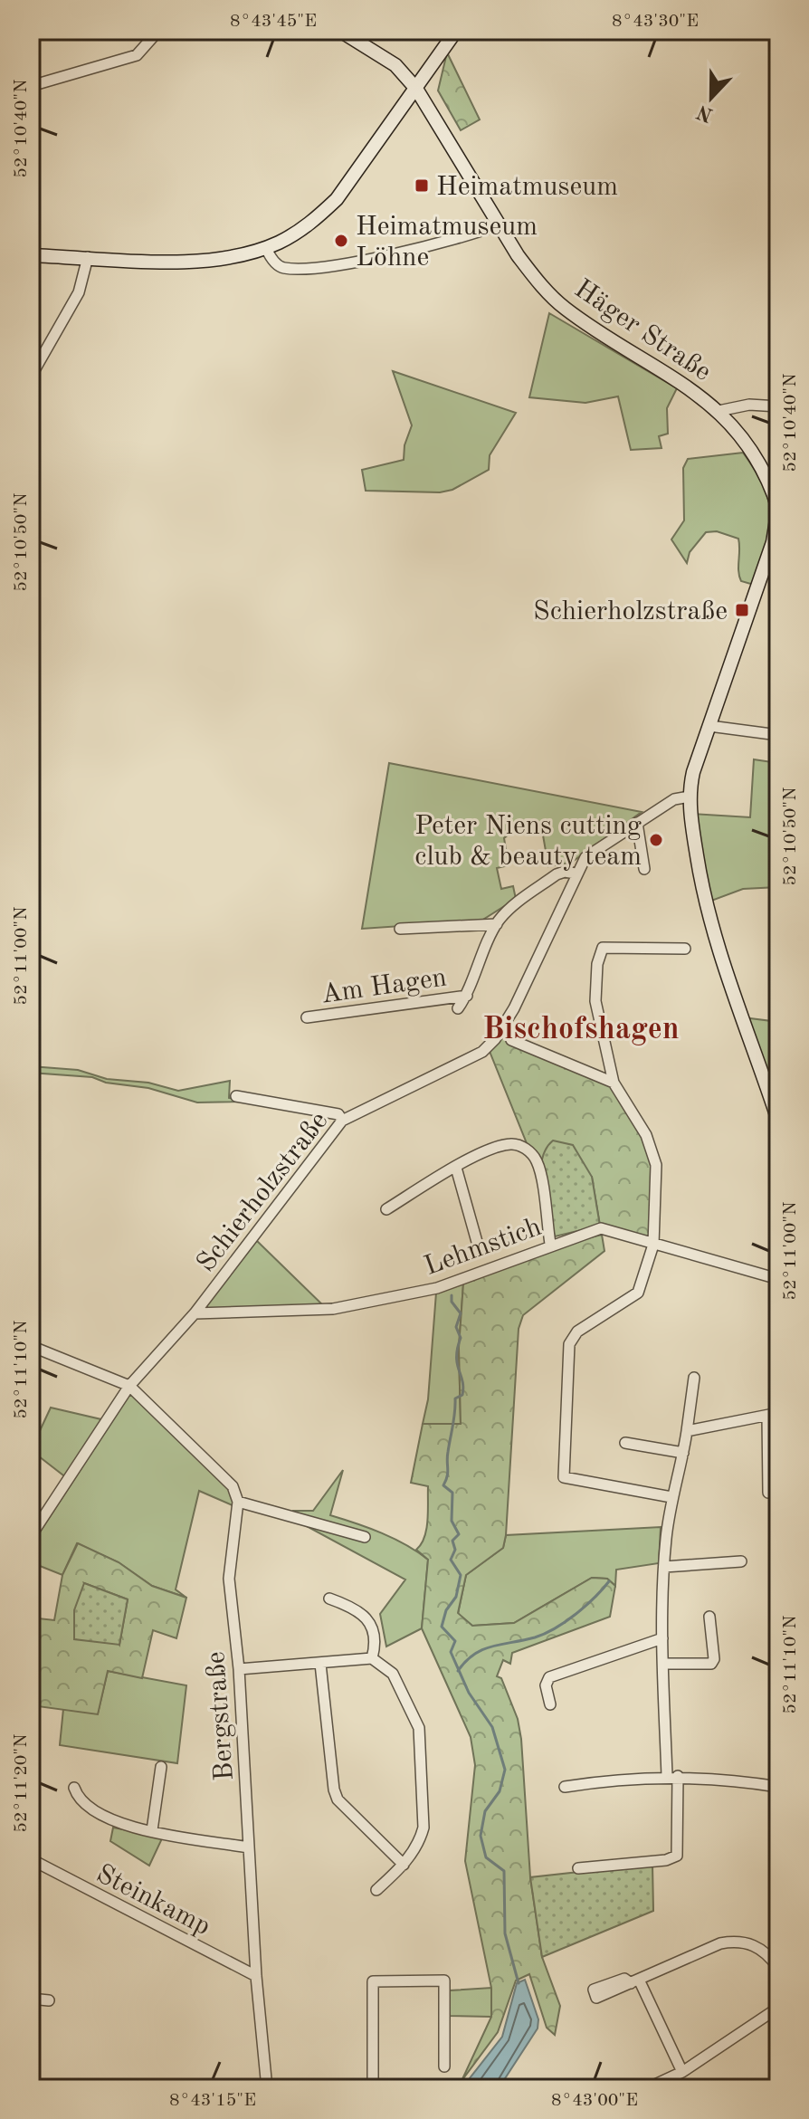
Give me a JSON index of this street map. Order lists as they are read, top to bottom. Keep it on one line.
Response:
{"streets":{"main road":["Häger Straße"],"street":["Am Hagen","Schierholzstraße","Lehmstich","Bergstraße","Steinkamp"]},"crossings":[["Häger Straße","Schierholzstraße"],["Am Hagen","Schierholzstraße"],["Schierholzstraße","Lehmstich"],["Bergstraße","Steinkamp"]],"districts":["Bischofshagen"],"places":{"transit":["Heimatmuseum","Schierholzstraße"],"other":["Heimatmuseum Löhne","Peter Niens cutting club & beauty team"]},"north":"bottom","coordinates":["8°43'45\"E","8°43'30\"E","52°10'40\"N","52°10'50\"N","52°11'00\"N","52°11'10\"N","52°11'20\"N","8°43'15\"E","8°43'00\"E"]}
